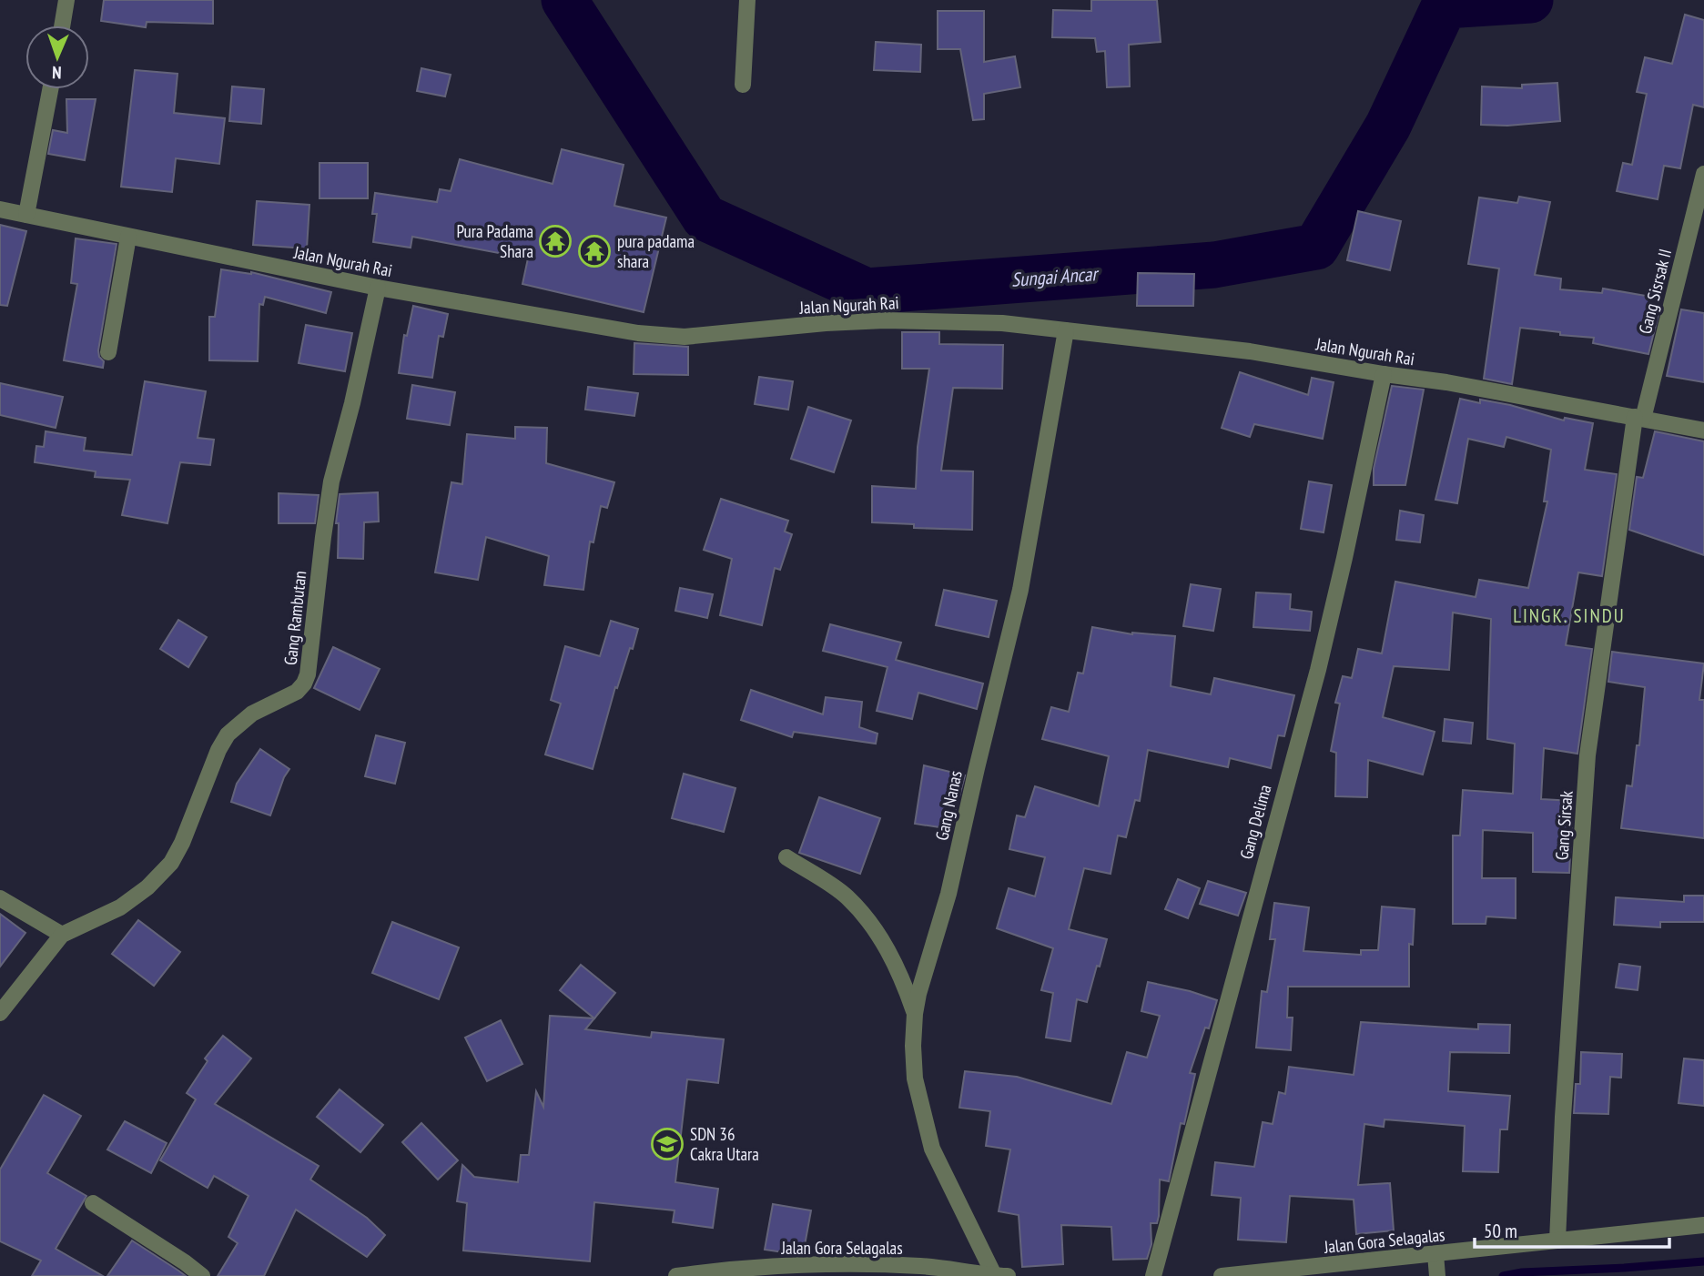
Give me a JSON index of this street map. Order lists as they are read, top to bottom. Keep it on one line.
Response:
{"streets":{"street":["Jalan Ngurah Rai","Gang Sisrsak II","Gang Rambutan","Gang Nanas","Gang Delima","Gang Sirsak","Jalan Gora Selagalas"]},"crossings":[["Jalan Ngurah Rai","Gang Sisrsak II"],["Jalan Ngurah Rai","Gang Rambutan"],["Jalan Ngurah Rai","Gang Nanas"],["Jalan Ngurah Rai","Gang Delima"],["Jalan Ngurah Rai","Gang Sirsak"],["Gang Sisrsak II","Gang Sirsak"],["Gang Nanas","Jalan Gora Selagalas"],["Gang Sirsak","Jalan Gora Selagalas"]],"districts":["LINGK. SINDU"],"water":["Sungai Ancar"],"places":{"temple":["Pura Padama Shara","pura padama shara"],"school or university":["SDN 36 Cakra Utara"]},"scale_bar":"50 m","north":"bottom"}
